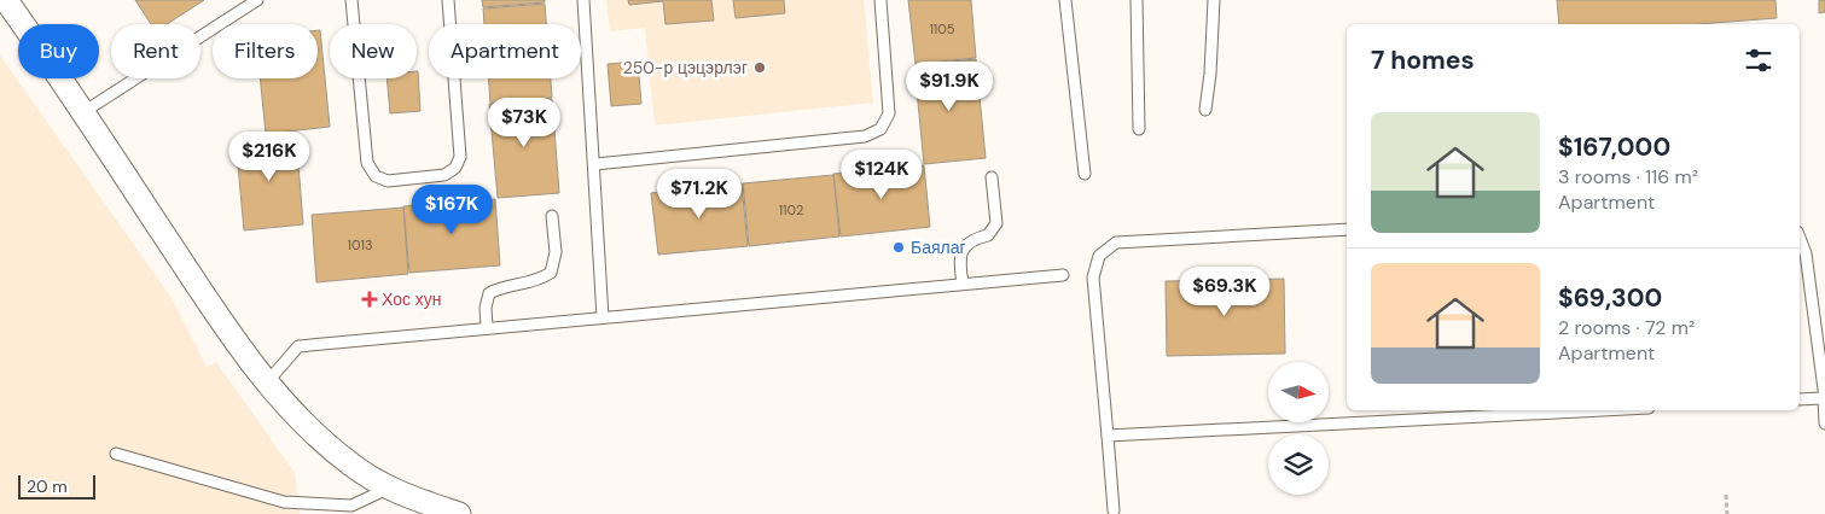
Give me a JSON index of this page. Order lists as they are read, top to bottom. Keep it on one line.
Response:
{"places":{"other":["250-р цэцэрлэг","Баялаг"],"health":["Хос хун"]},"house_numbers":["1105","1102","1013"],"scale_bar":"20 m","north":"right","page":{"chip":["Buy","Rent","Filters","New","Apartment"],"heading":"7 homes","price":["$91.9K","$73K","$216K","$124K","$71.2K","$167K","$69.3K"],"list":[{"name":"$167,000","note":"3 rooms · 116 m² · Apartment"},{"name":"$69,300","note":"2 rooms · 72 m² · Apartment"}],"scale":"20 m"}}
